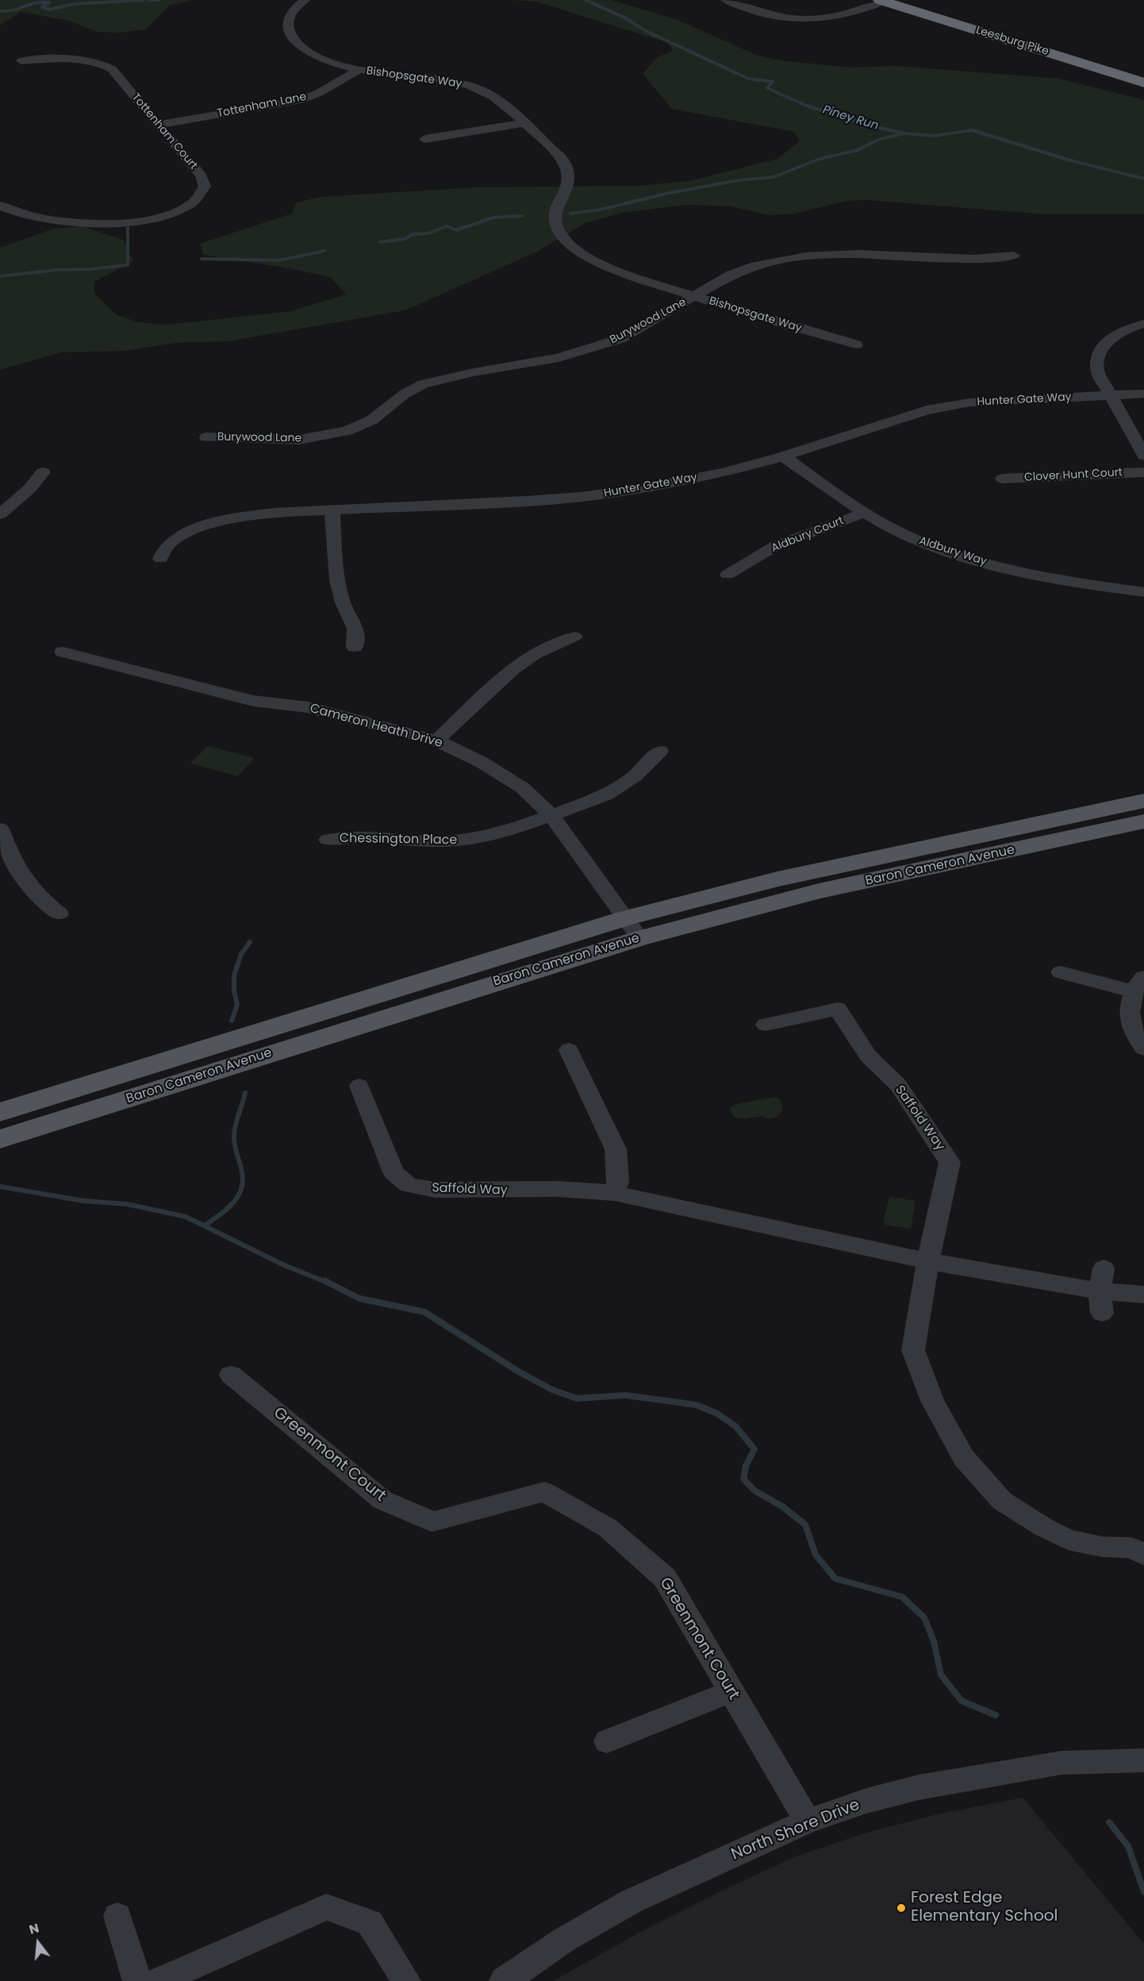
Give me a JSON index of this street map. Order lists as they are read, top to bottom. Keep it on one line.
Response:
{"streets":{"highway":["Leesburg Pike"],"main road":["Baron Cameron Avenue"],"street":["Bishopsgate Way","Tottenham Lane","Tottenham Court","Burywood Lane","Hunter Gate Way","Clover Hunt Court","Aldbury Court","Aldbury Way","Cameron Heath Drive","Chessington Place","Saffold Way","Greenmont Court","North Shore Drive"]},"crossings":[["Bishopsgate Way","Tottenham Lane"],["Bishopsgate Way","Burywood Lane"],["Tottenham Lane","Tottenham Court"],["Hunter Gate Way","Aldbury Way"],["Aldbury Court","Aldbury Way"],["Cameron Heath Drive","Chessington Place"],["Cameron Heath Drive","Baron Cameron Avenue"],["Greenmont Court","North Shore Drive"]],"water":["Piney Run"],"places":["Forest Edge Elementary School"],"north":"top"}
